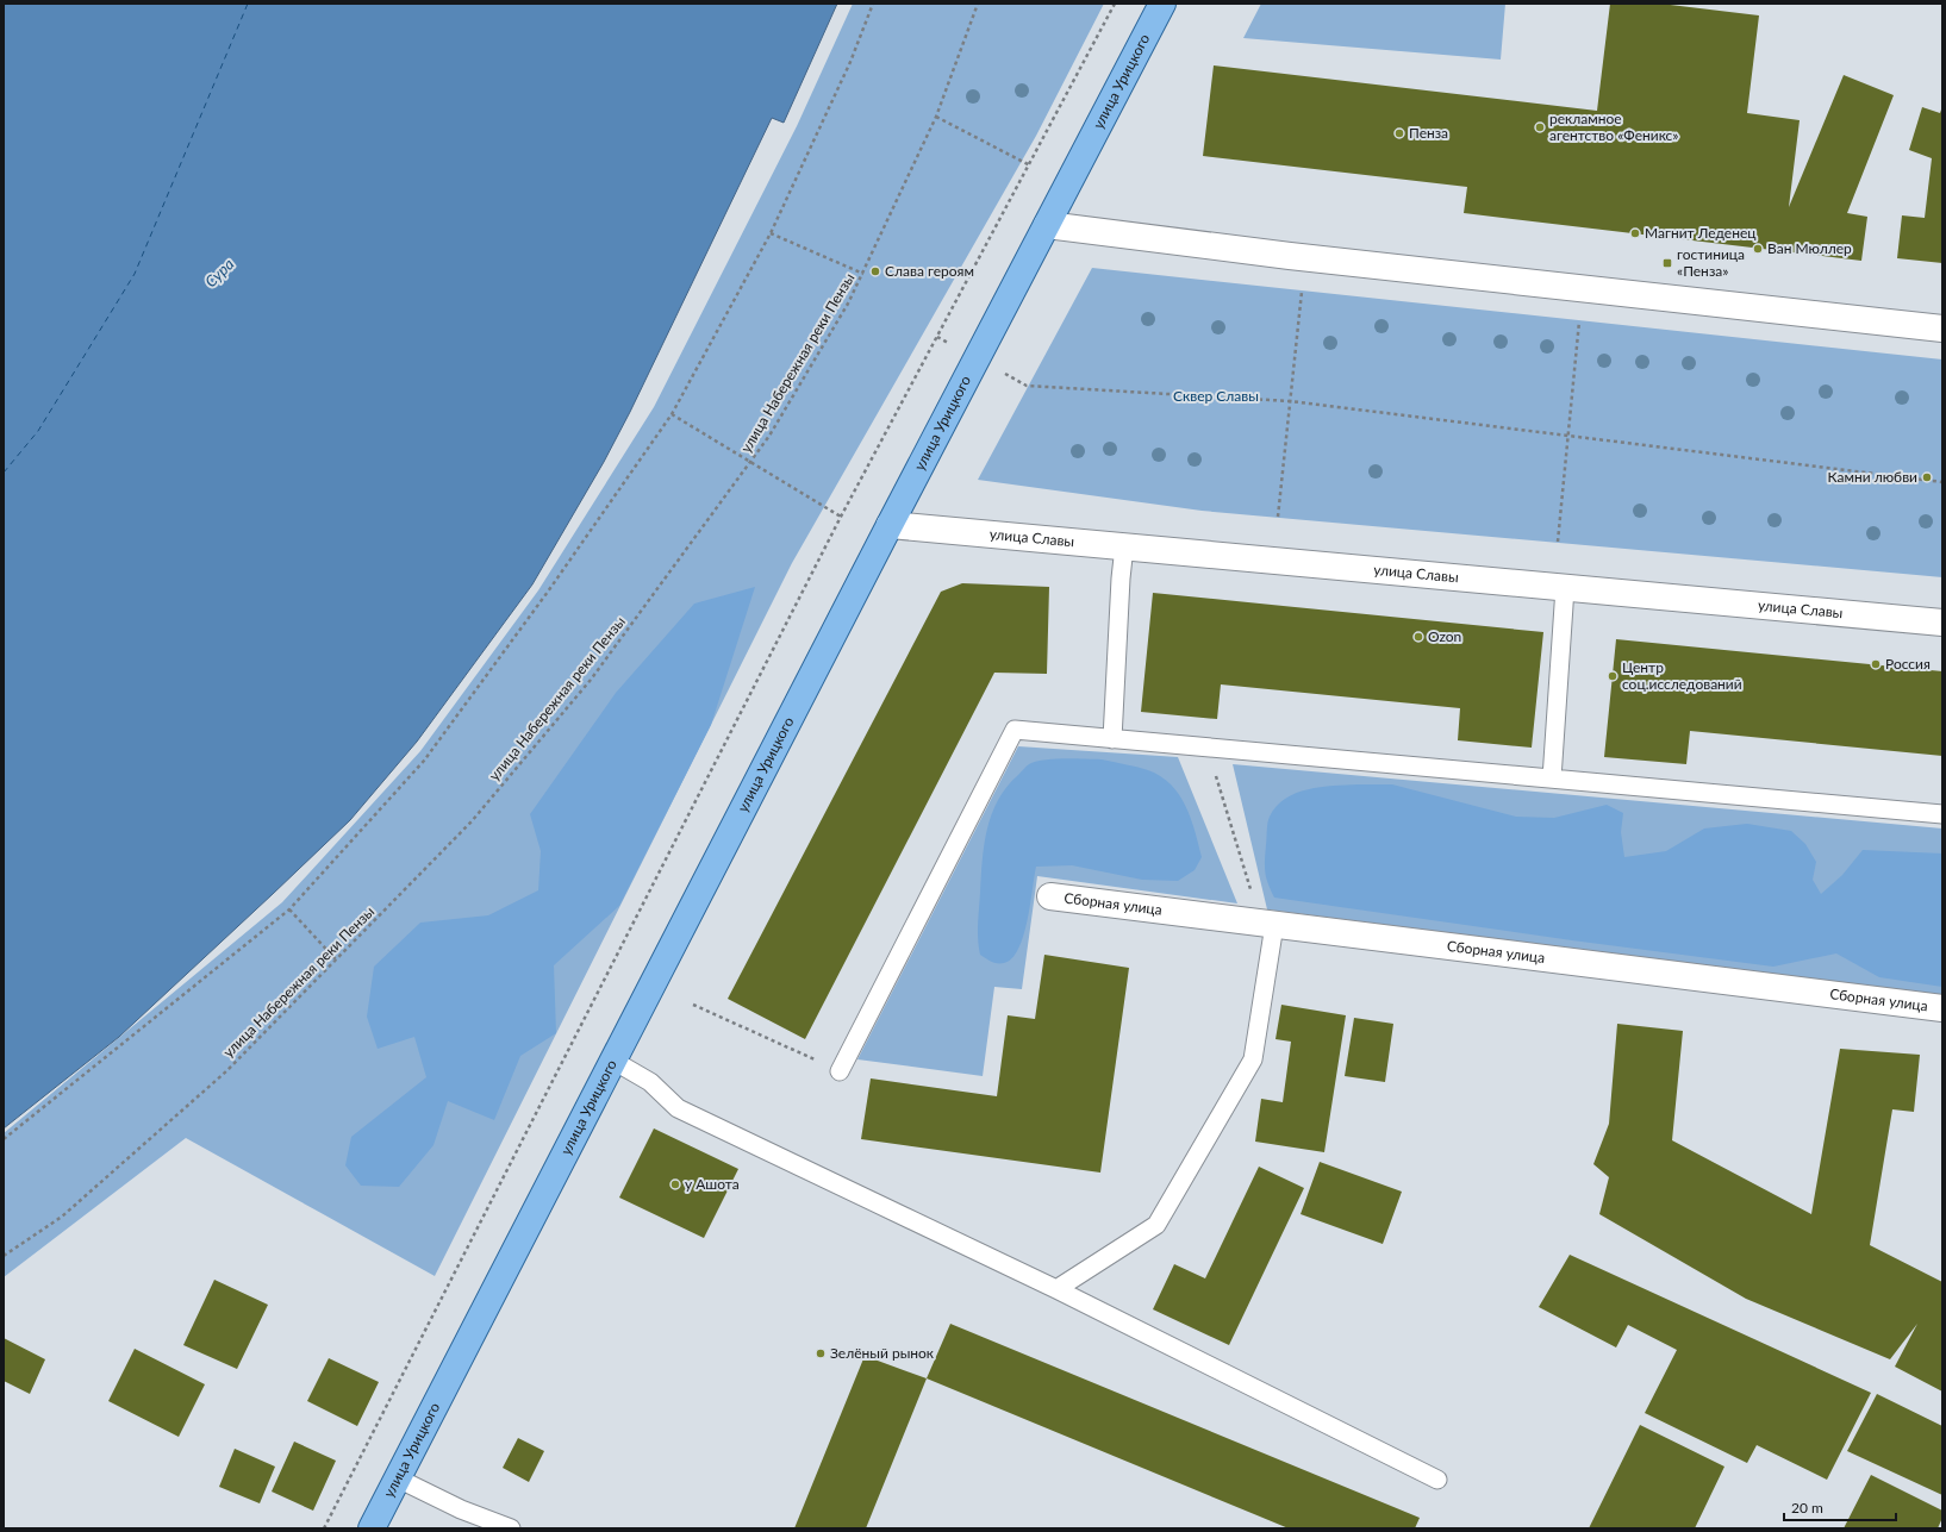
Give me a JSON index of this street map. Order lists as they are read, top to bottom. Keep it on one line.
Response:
{"streets":{"main road":["улица Урицкого"],"street":["улица Славы","Сборная улица"],"path":["улица Набережная реки Пензы"]},"crossings":[["улица Урицкого","улица Славы"]],"water":["Сура"],"parks":["Сквер Славы"],"places":{"other":["рекламное агентство «Феникс»","Пенза","Магнит Леденец","Ван Мюллер","Слава героям","Камни любви","Ozon","Россия","Центр соц.исследований","у Ашота","Зелёный рынок"],"transit":["гостиница «Пенза»"]},"scale_bar":"20 m"}
